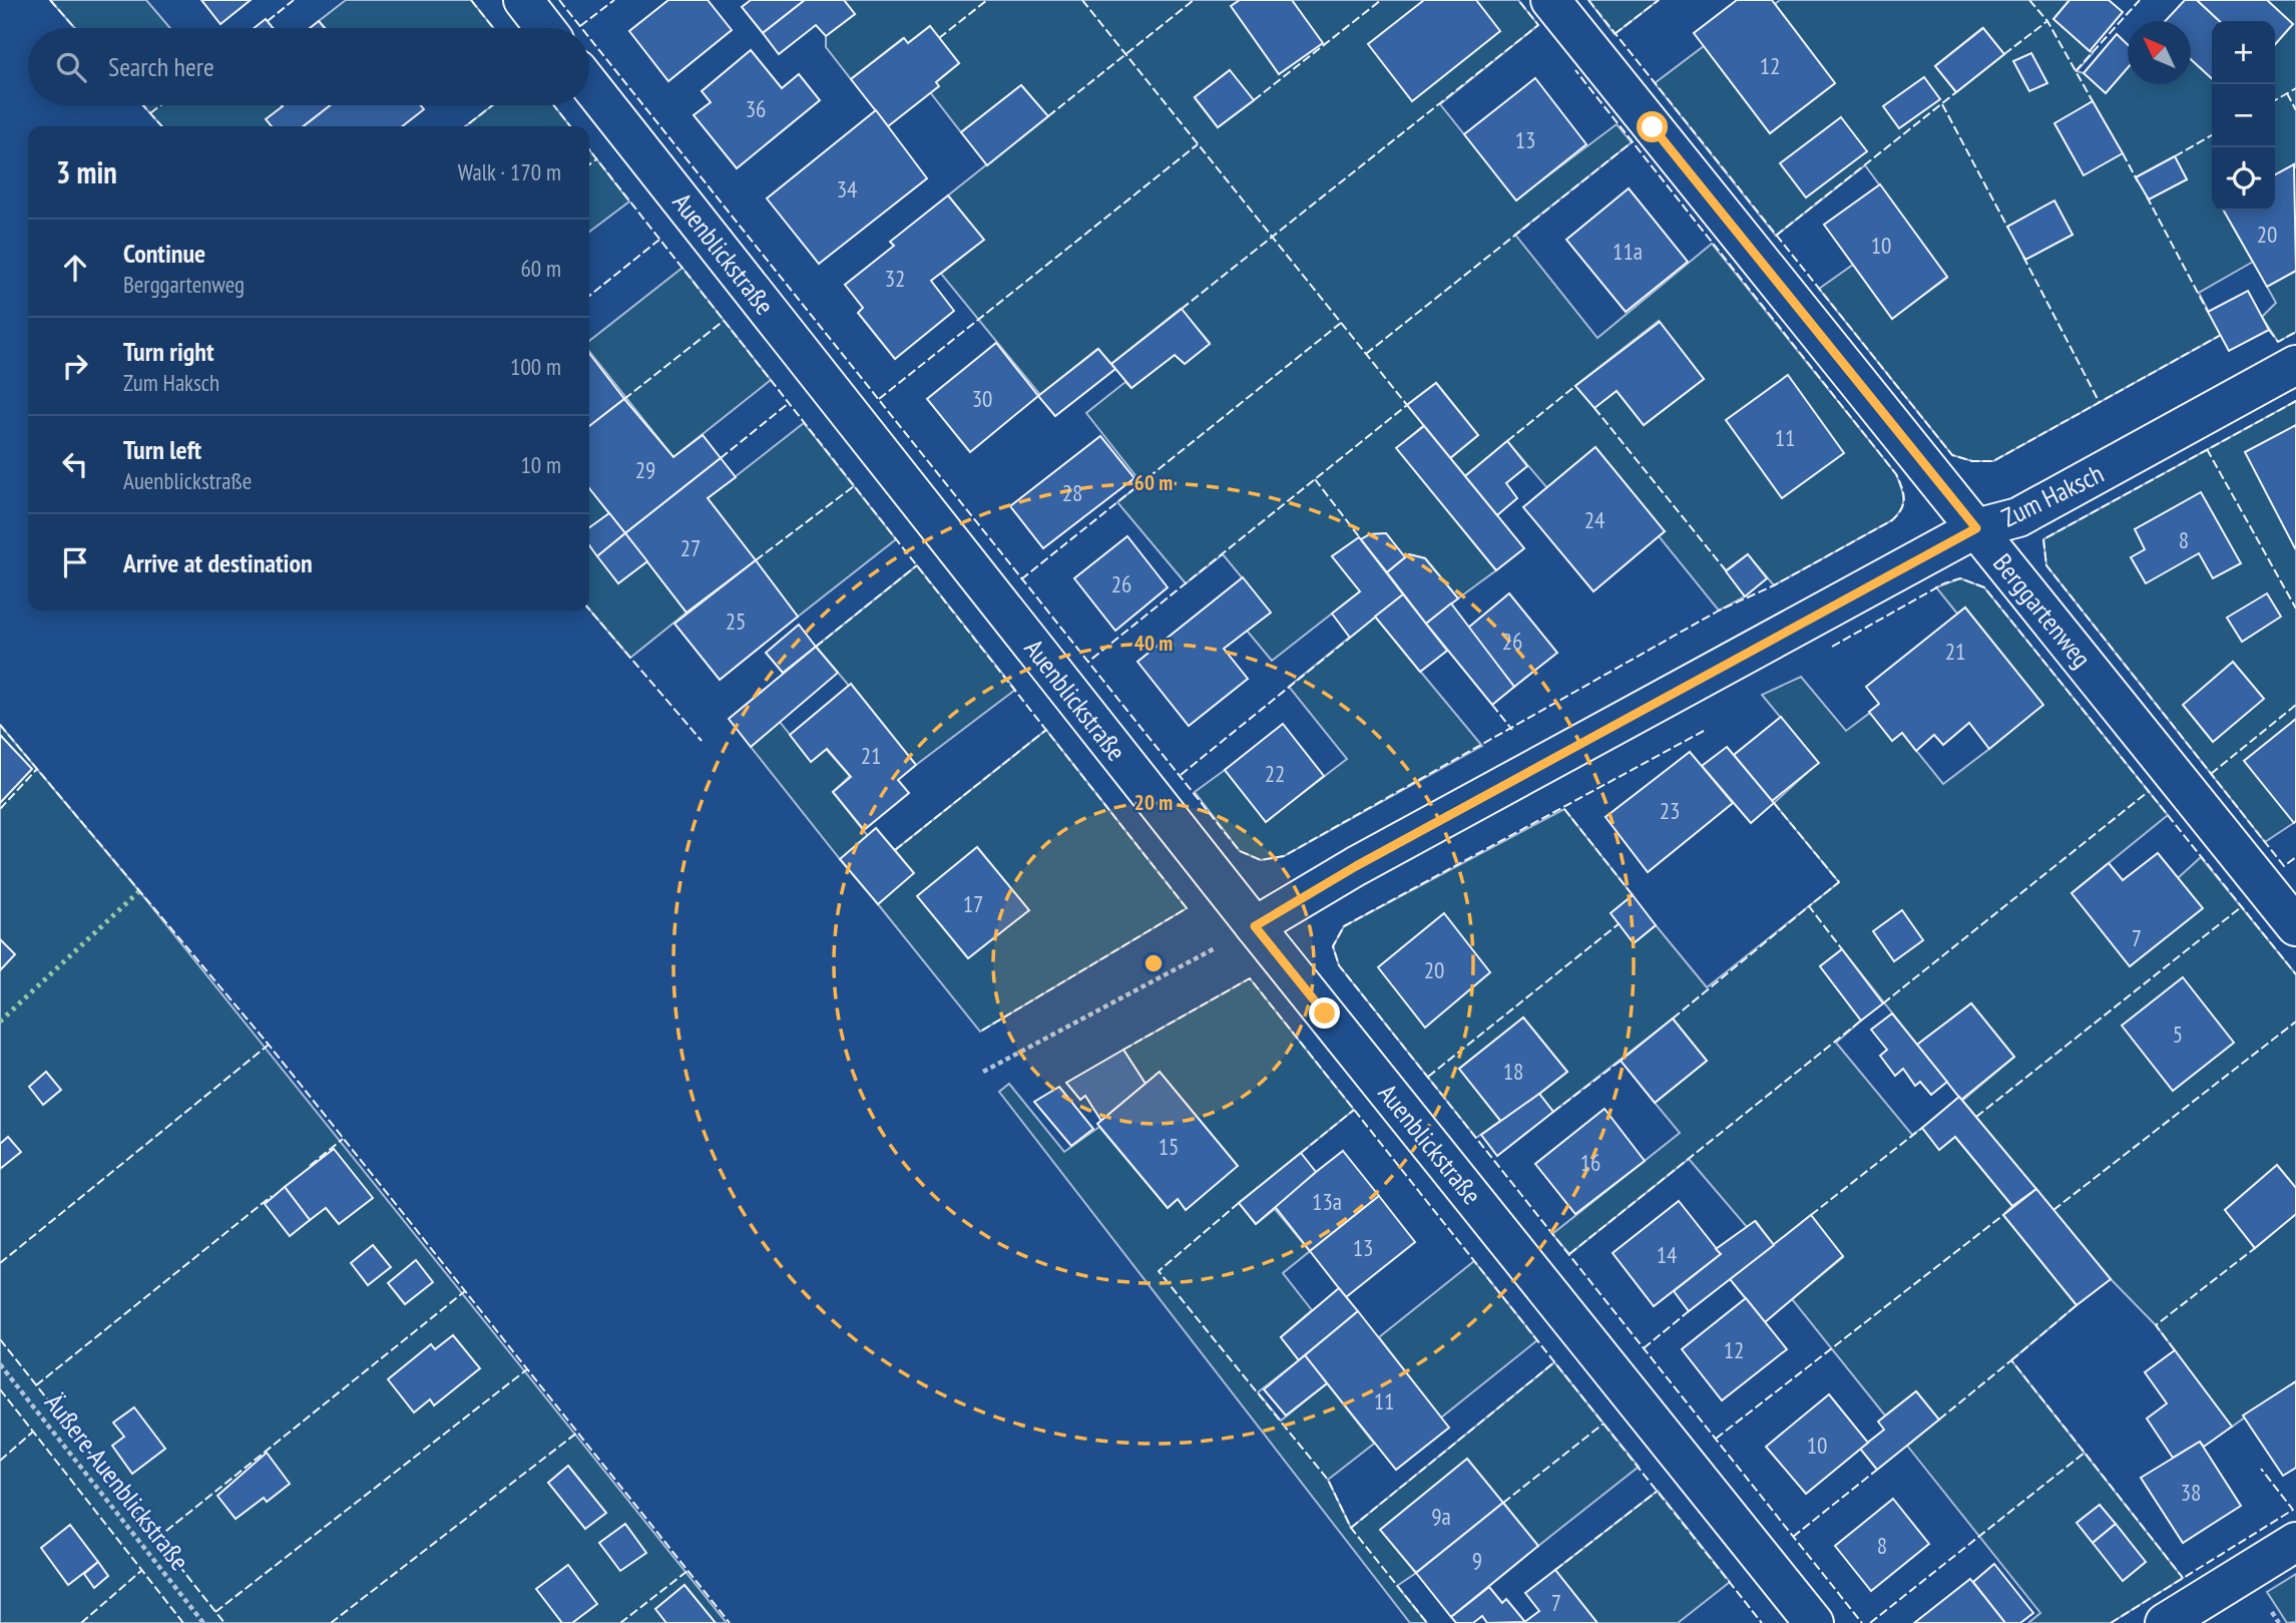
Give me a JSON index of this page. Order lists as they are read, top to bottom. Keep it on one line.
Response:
{"streets":{"street":["Auenblickstraße","Zum Haksch","Berggartenweg"],"path":["Äußere Auenblickstraße"]},"crossings":[["Auenblickstraße","Zum Haksch"],["Zum Haksch","Berggartenweg"]],"house_numbers":["12","36","13","34","20","10","11a","32","30","11","29","28","24","8","27","26","25","26","21","21","22","23","17","7","20","5","18","15","16","13a","13","14","12","11","10","38","9a","8","9","7"],"north":"top left","page":{"map_buttons":["+","−"],"search":"Search here","heading":["3 min","Walk · 170 m"],"list":[["Continue","Berggartenweg","60 m"],["Turn right","Zum Haksch","100 m"],["Turn left","Auenblickstraße","10 m"],"Arrive at destination"]},"rings":["60 m","40 m","20 m"]}
